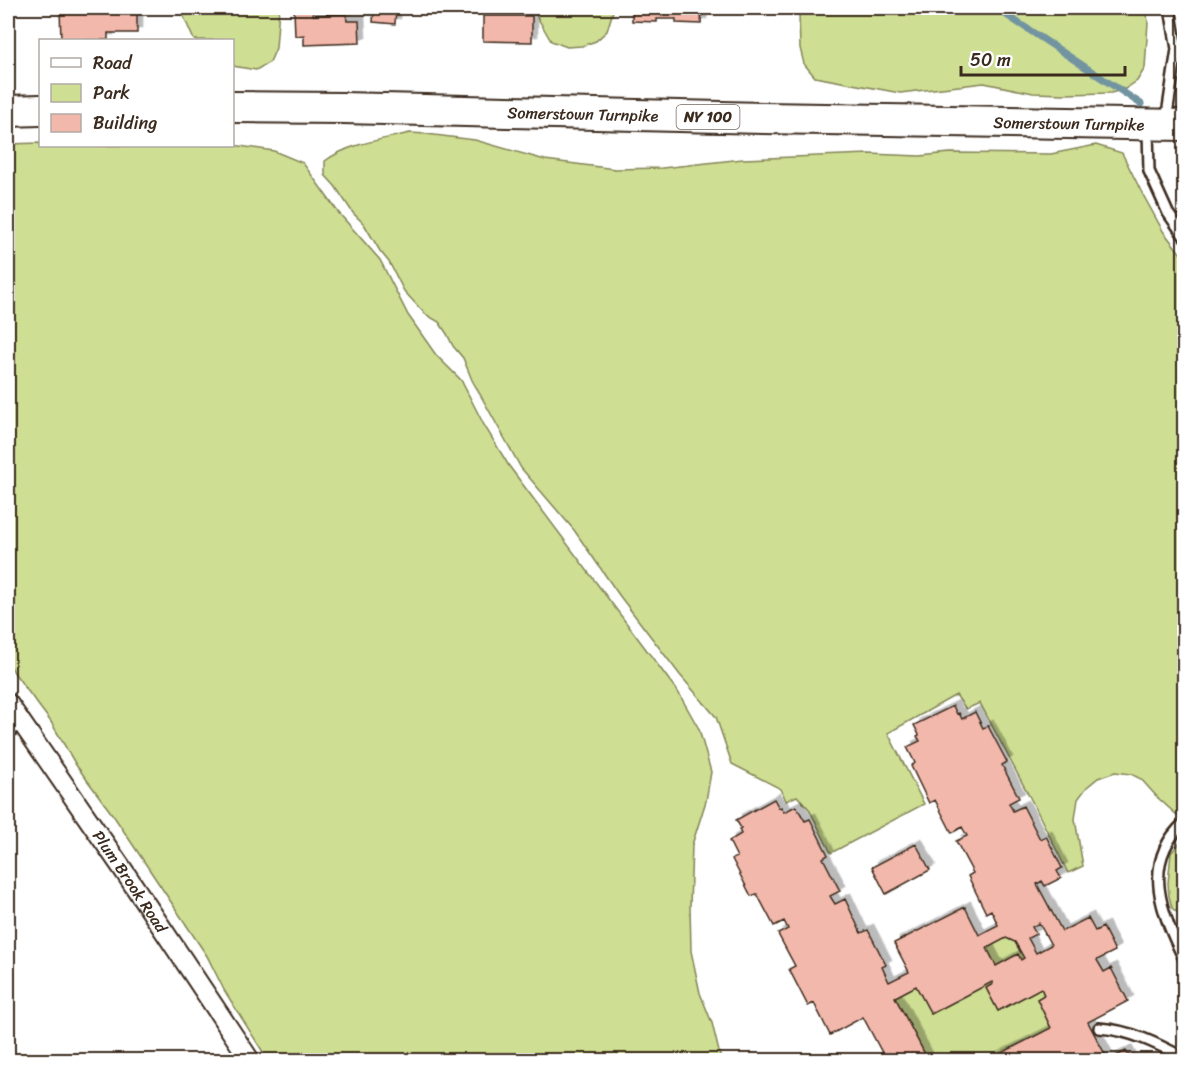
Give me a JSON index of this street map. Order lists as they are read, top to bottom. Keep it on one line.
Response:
{"streets":{"main road":["Somerstown Turnpike","NY 100"],"street":["Plum Brook Road"]},"legend":["Road","Park","Building"],"scale_bar":"50 m"}
